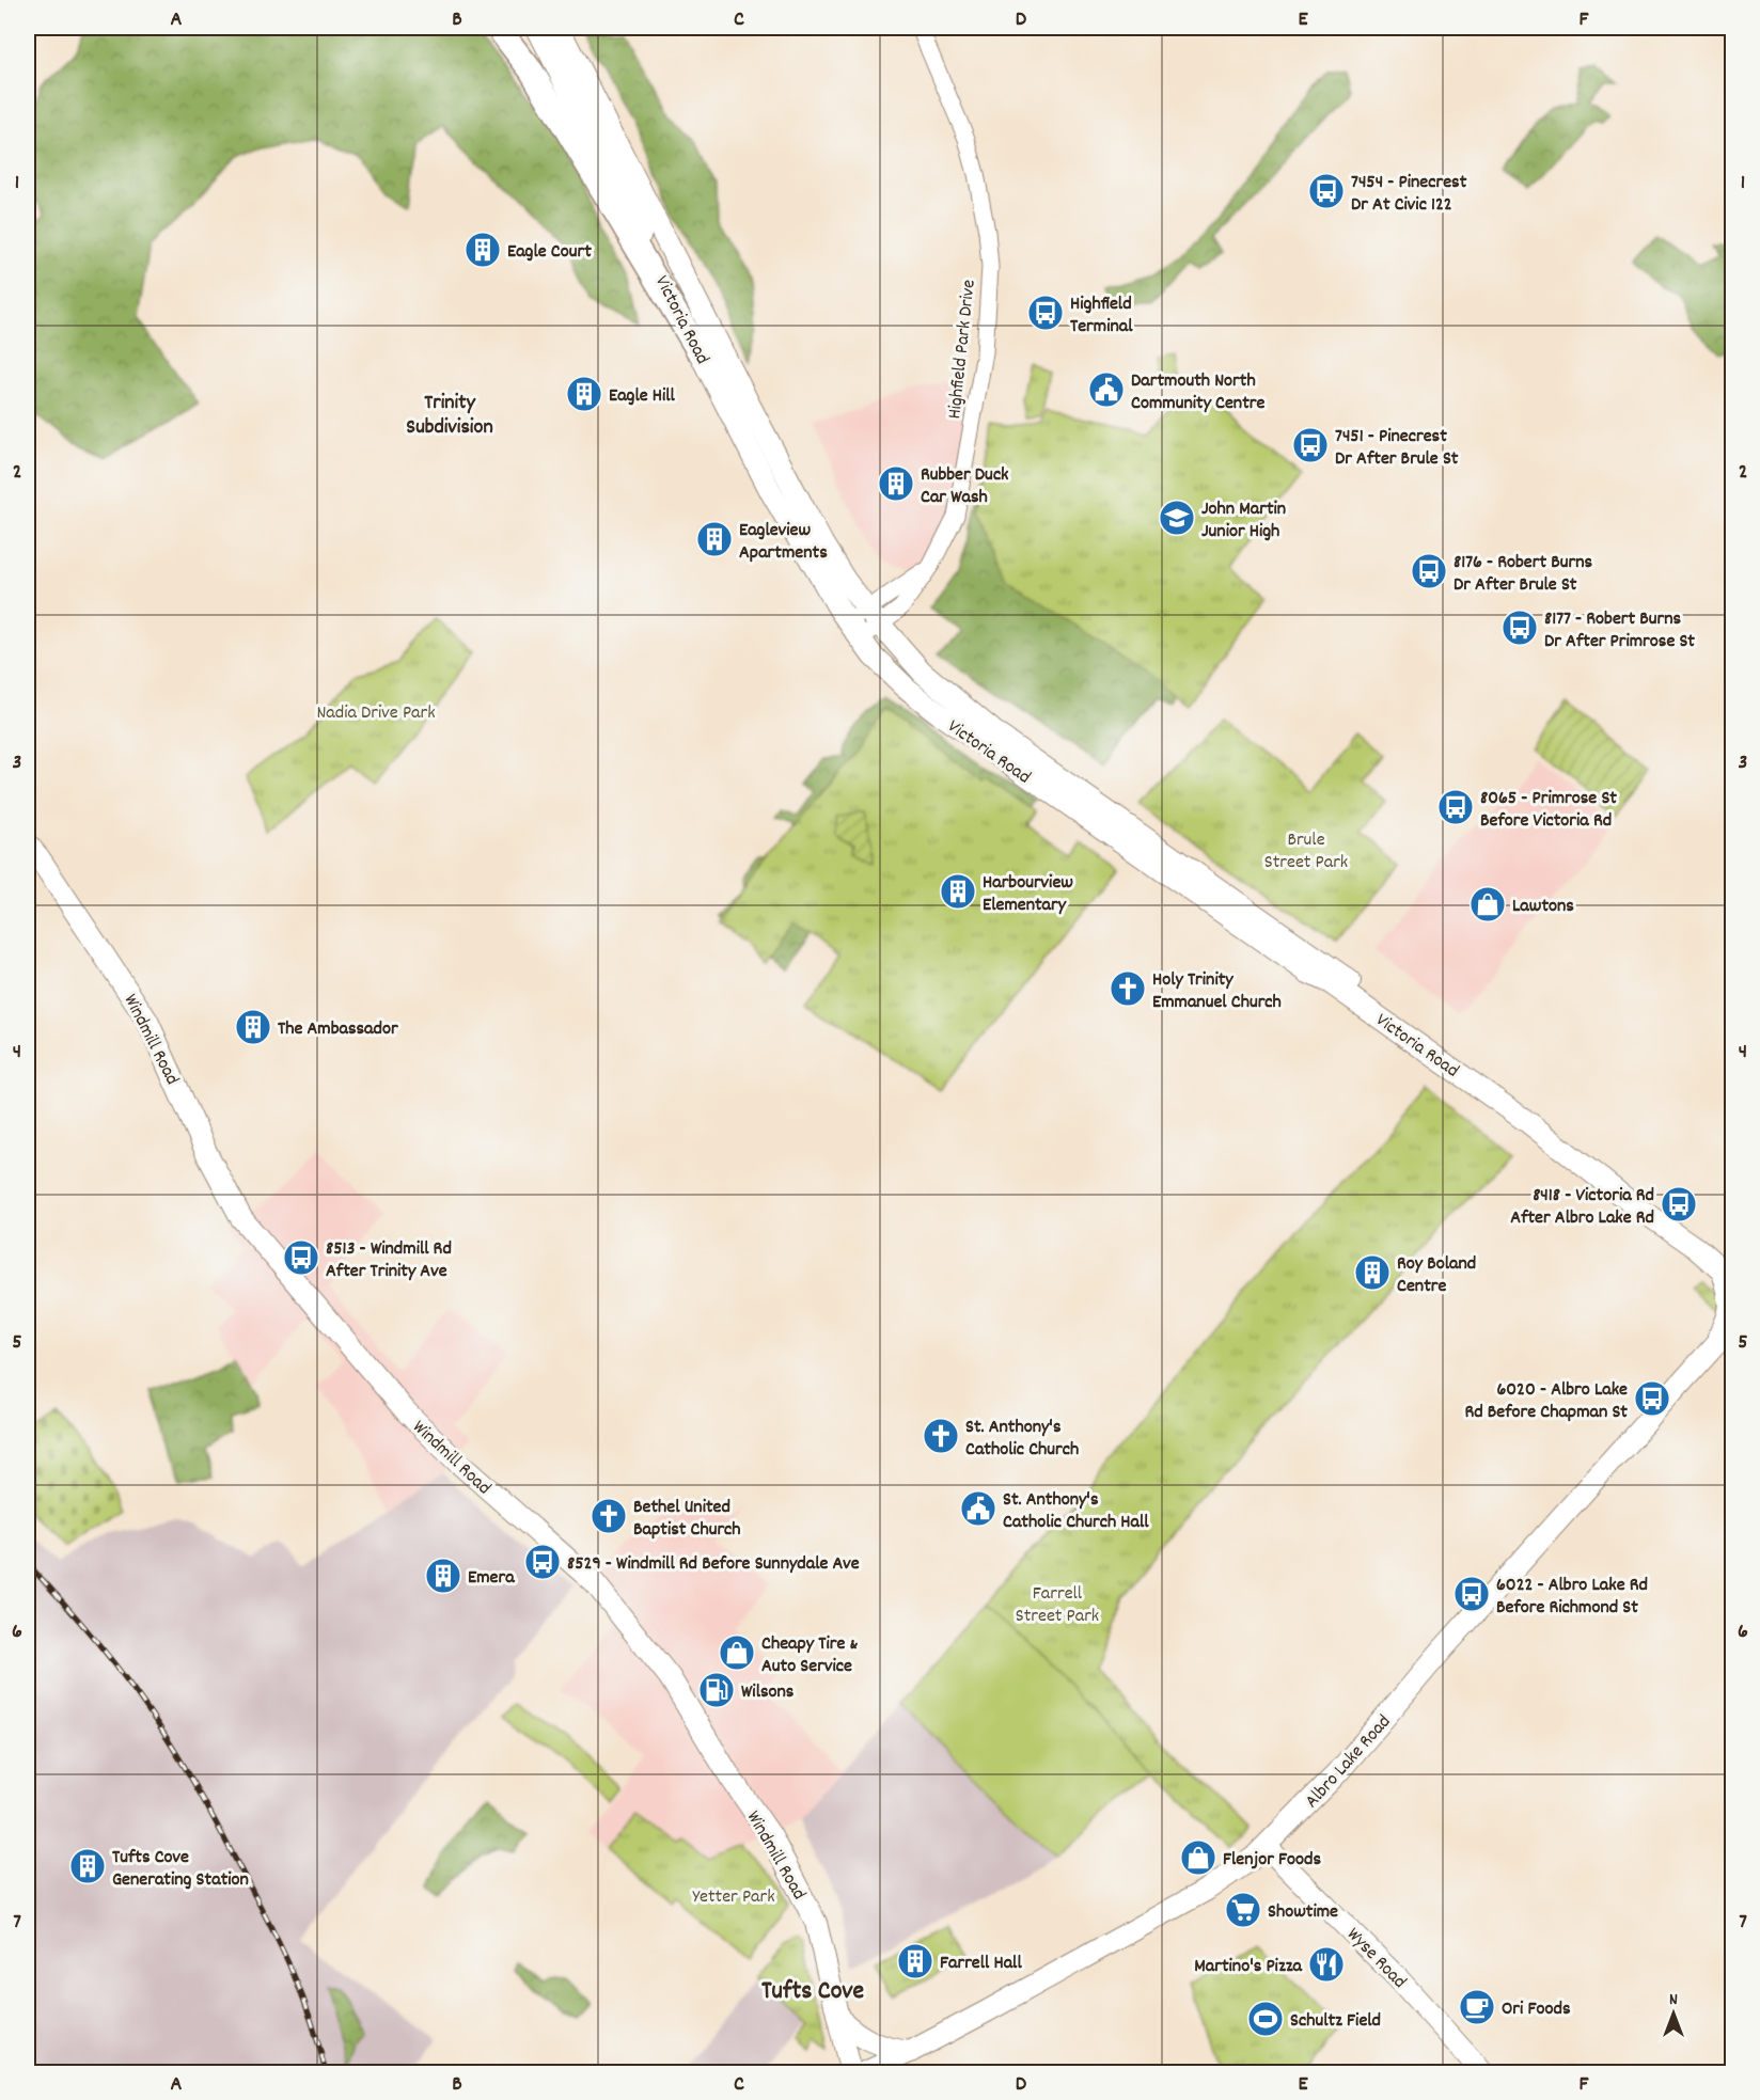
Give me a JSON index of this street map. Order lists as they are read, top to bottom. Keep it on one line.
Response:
{"streets":{"main road":["Victoria Road","Windmill Road","Albro Lake Road","Wyse Road"],"street":["Highfield Park Drive"]},"crossings":[["Victoria Road","Highfield Park Drive"],["Albro Lake Road","Wyse Road"]],"districts":["Trinity Subdivision","Tufts Cove"],"parks":["Nadia Drive Park","Brule Street Park","Farrell Street Park","Yetter Park"],"places":{"bus stop":["7454 - Pinecrest Dr At Civic 122","Highfield Terminal","7451 - Pinecrest Dr After Brule St","8176 - Robert Burns Dr After Brule St","8177 - Robert Burns Dr After Primrose St","8065 - Primrose St Before Victoria Rd","8418 - Victoria Rd After Albro Lake Rd","8513 - Windmill Rd After Trinity Ave","6020 - Albro Lake Rd Before Chapman St","8529 - Windmill Rd Before Sunnydale Ave","6022 - Albro Lake Rd Before Richmond St"],"building":["Eagle Court","Eagle Hill","Rubber Duck Car Wash","Eagleview Apartments","Harbourview Elementary","The Ambassador","Roy Boland Centre","Emera","Tufts Cove Generating Station","Farrell Hall"],"public building":["Dartmouth North Community Centre","St. Anthony's Catholic Church Hall"],"school or university":["John Martin Junior High"],"shop":["Lawtons","Cheapy Tire & Auto Service","Flenjor Foods"],"church":["Holy Trinity Emmanuel Church","St. Anthony's Catholic Church","Bethel United Baptist Church"],"fuel station":["Wilsons"],"supermarket":["Showtime"],"restaurant":["Martino's Pizza"],"cafe":["Ori Foods"],"sports":["Schultz Field"]},"north":"top","grid":{"columns":["A","B","C","D","E","F"],"rows":["1","2","3","4","5","6","7"]}}
